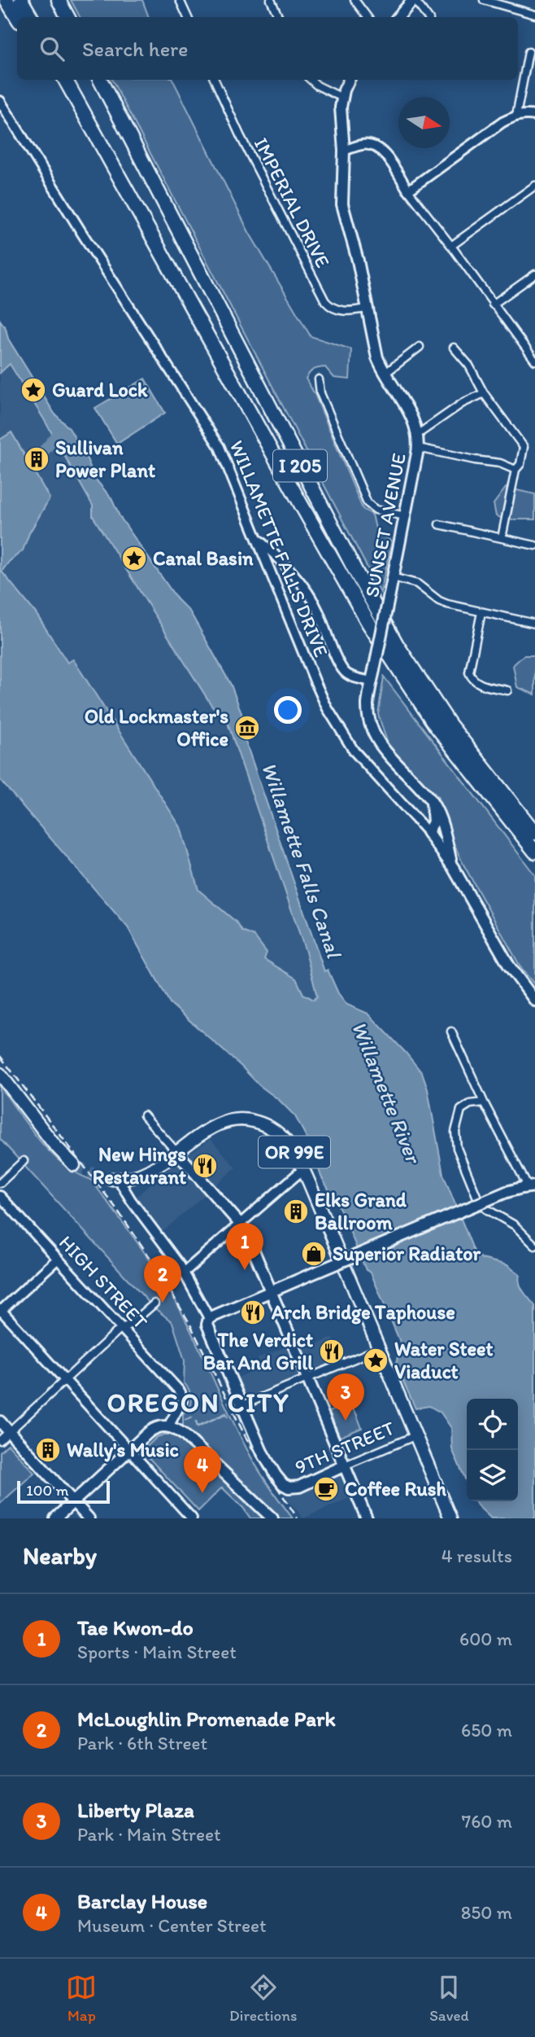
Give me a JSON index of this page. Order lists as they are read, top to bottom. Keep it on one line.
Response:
{"streets":{"highway":["I 205","OR 99E"],"main road":["SUNSET AVENUE","WILLAMETTE FALLS DRIVE","9TH STREET"],"street":["IMPERIAL DRIVE","HIGH STREET"]},"crossings":[["IMPERIAL DRIVE","SUNSET AVENUE"],["SUNSET AVENUE","WILLAMETTE FALLS DRIVE"],["OR 99E","9TH STREET"]],"districts":["OREGON CITY"],"water":["Willamette Falls Canal","Willamette River"],"places":{"place":["Guard Lock","Canal Basin","Water Steet Viaduct"],"building":["Sullivan Power Plant","Elks Grand Ballroom","Wally's Music"],"museum":["Old Lockmaster's Office"],"restaurant":["New Hings Restaurant","Arch Bridge Taphouse","The Verdict Bar And Grill"],"shop":["Superior Radiator"],"cafe":["Coffee Rush"]},"scale_bar":"100 m","north":"right","page":{"search":"Search here","pins":["1","2","3","4"],"scale":"100 m","heading":["Nearby","4 results"],"list":[{"mark":"1","name":"Tae Kwon-do","note":"Sports · Main Street","value":"600 m"},{"mark":"2","name":"McLoughlin Promenade Park","note":"Park · 6th Street","value":"650 m"},{"mark":"3","name":"Liberty Plaza","note":"Park · Main Street","value":"760 m"},{"mark":"4","name":"Barclay House","note":"Museum · Center Street","value":"850 m"}],"nav":["Map","Directions","Saved"]}}
